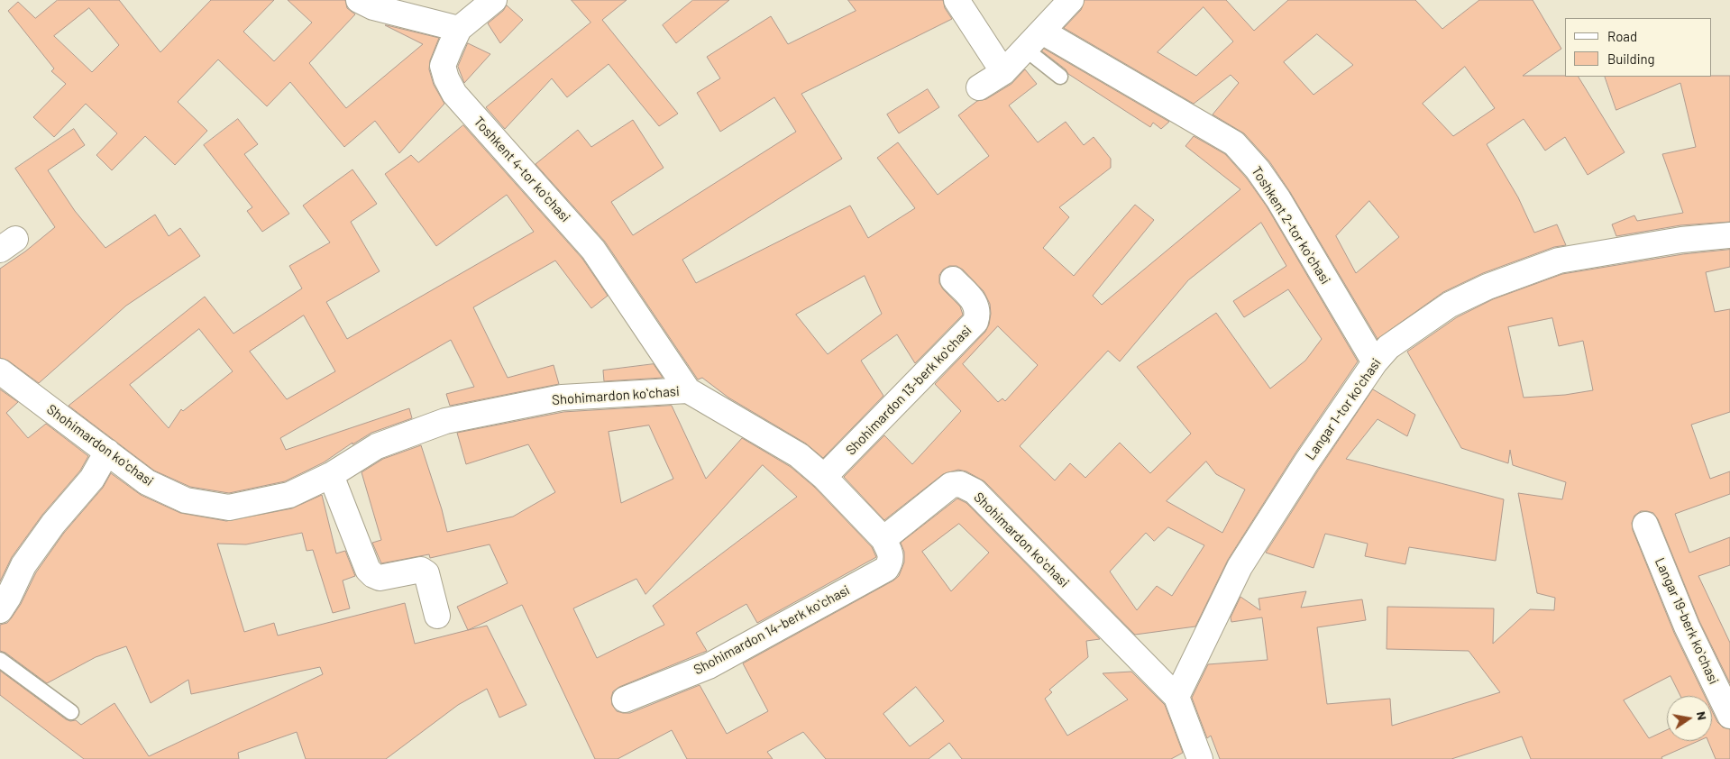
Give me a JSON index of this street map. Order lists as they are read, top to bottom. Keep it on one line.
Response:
{"streets":{"street":["Toshkent 4-tor koʻchasi","Toshkent 2-tor koʻchasi","Shohimardon 13-berk koʻchasi","Shohimardon koʻchasi","Langar 1-tor koʻchasi","Langar 19-berk koʻchasi","Shohimardon 14-berk koʻchasi"]},"crossings":[["Toshkent 4-tor koʻchasi","Shohimardon koʻchasi"],["Toshkent 2-tor koʻchasi","Langar 1-tor koʻchasi"],["Shohimardon 13-berk koʻchasi","Shohimardon koʻchasi"],["Shohimardon koʻchasi","Langar 1-tor koʻchasi"],["Shohimardon koʻchasi","Shohimardon 14-berk koʻchasi"]],"legend":["Road","Building"],"north":"right"}
